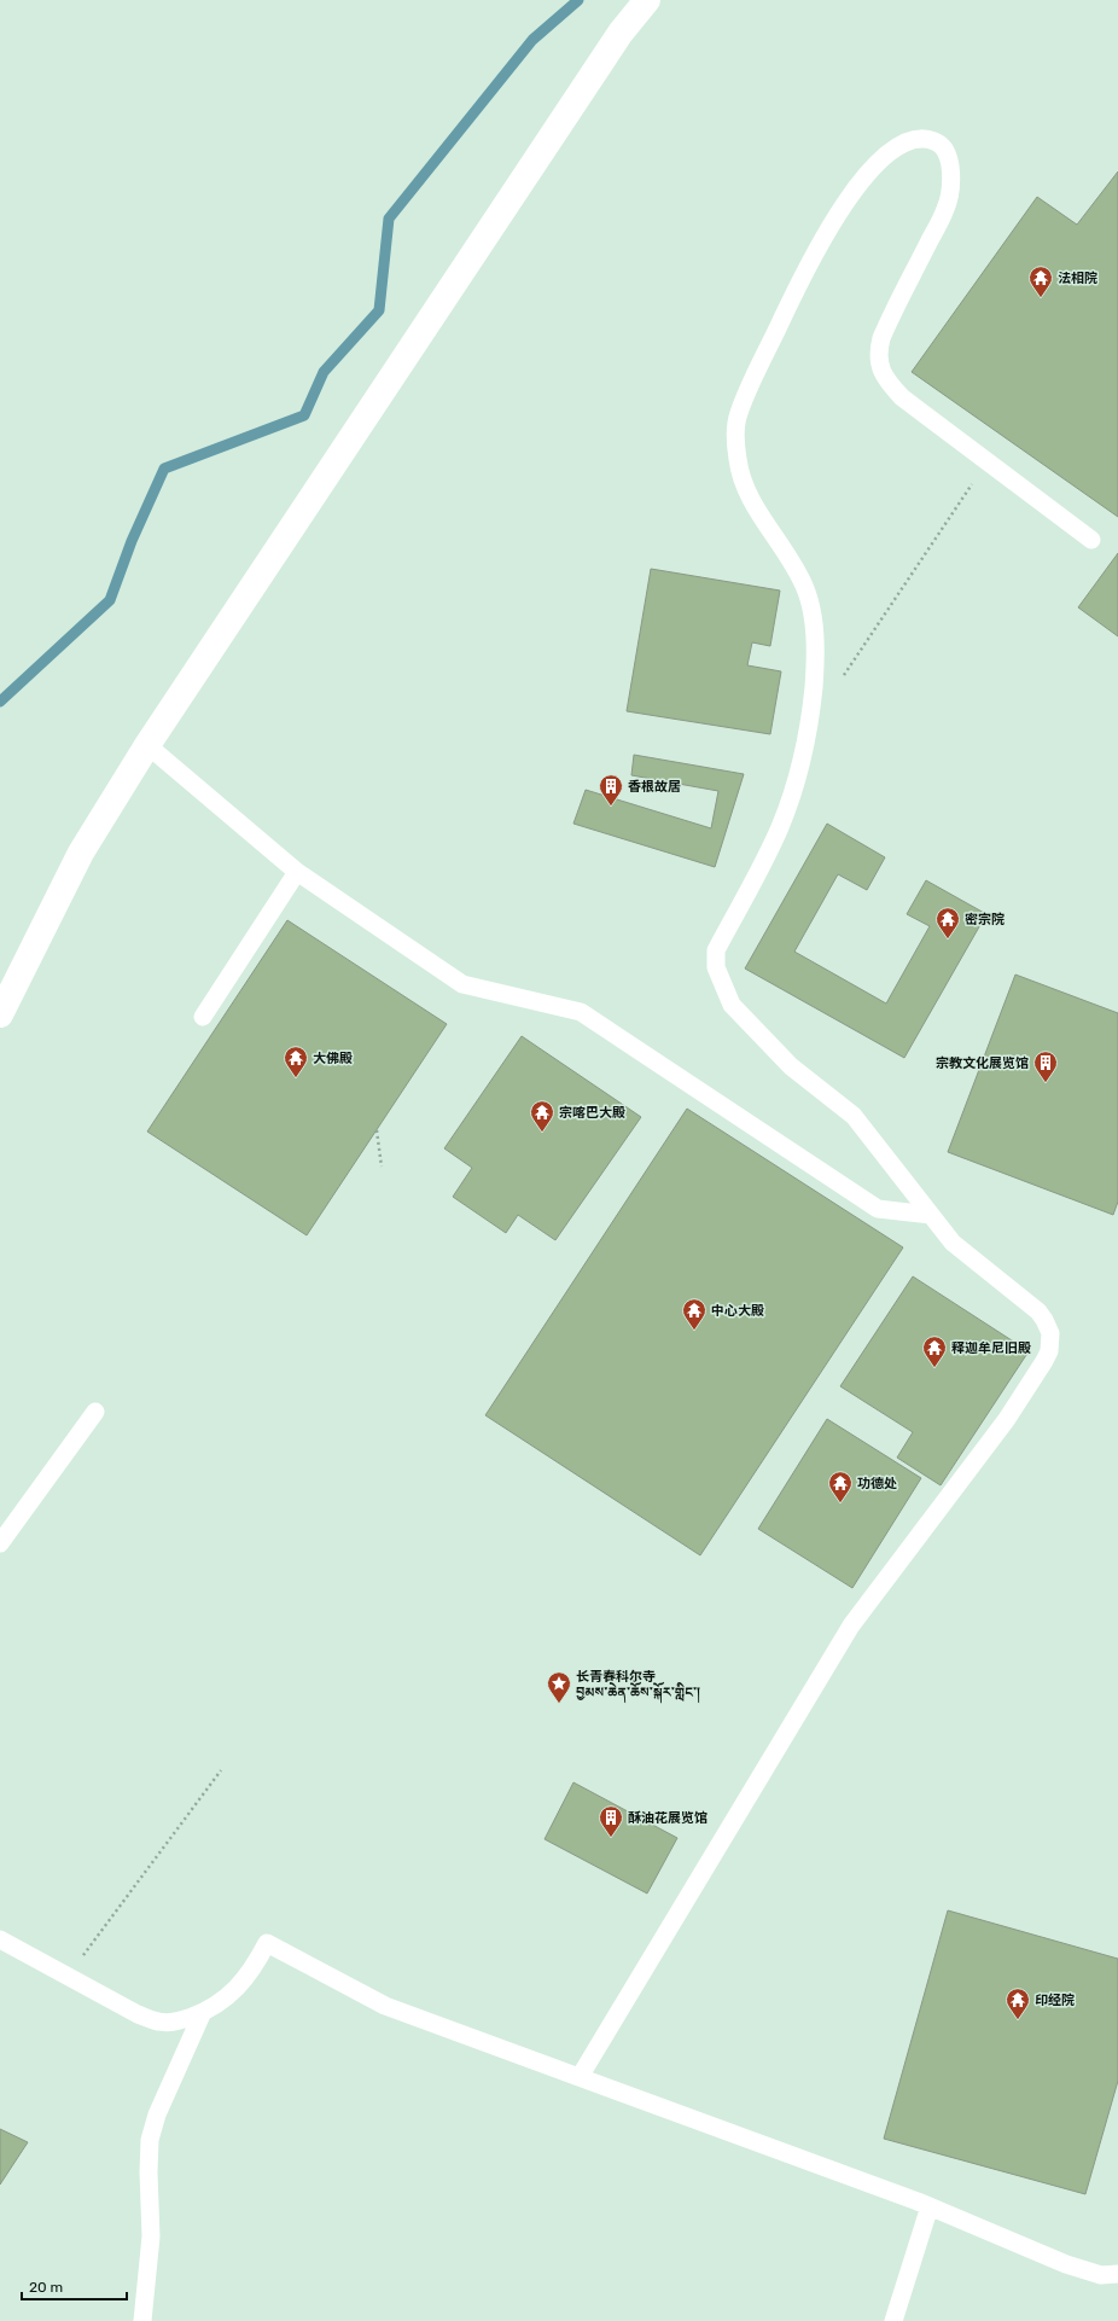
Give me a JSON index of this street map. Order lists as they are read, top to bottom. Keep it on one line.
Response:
{"places":{"temple":["法相院","密宗院","大佛殿","宗喀巴大殿","中心大殿","释迦牟尼旧殿","功德处","印经院"],"building":["香根故居","宗教文化展览馆","酥油花展览馆"],"place":["长青春科尔寺 བྱམས་ཆེན་ཆོས་སྐོར་གླིང་།"]},"scale_bar":"20 m"}
